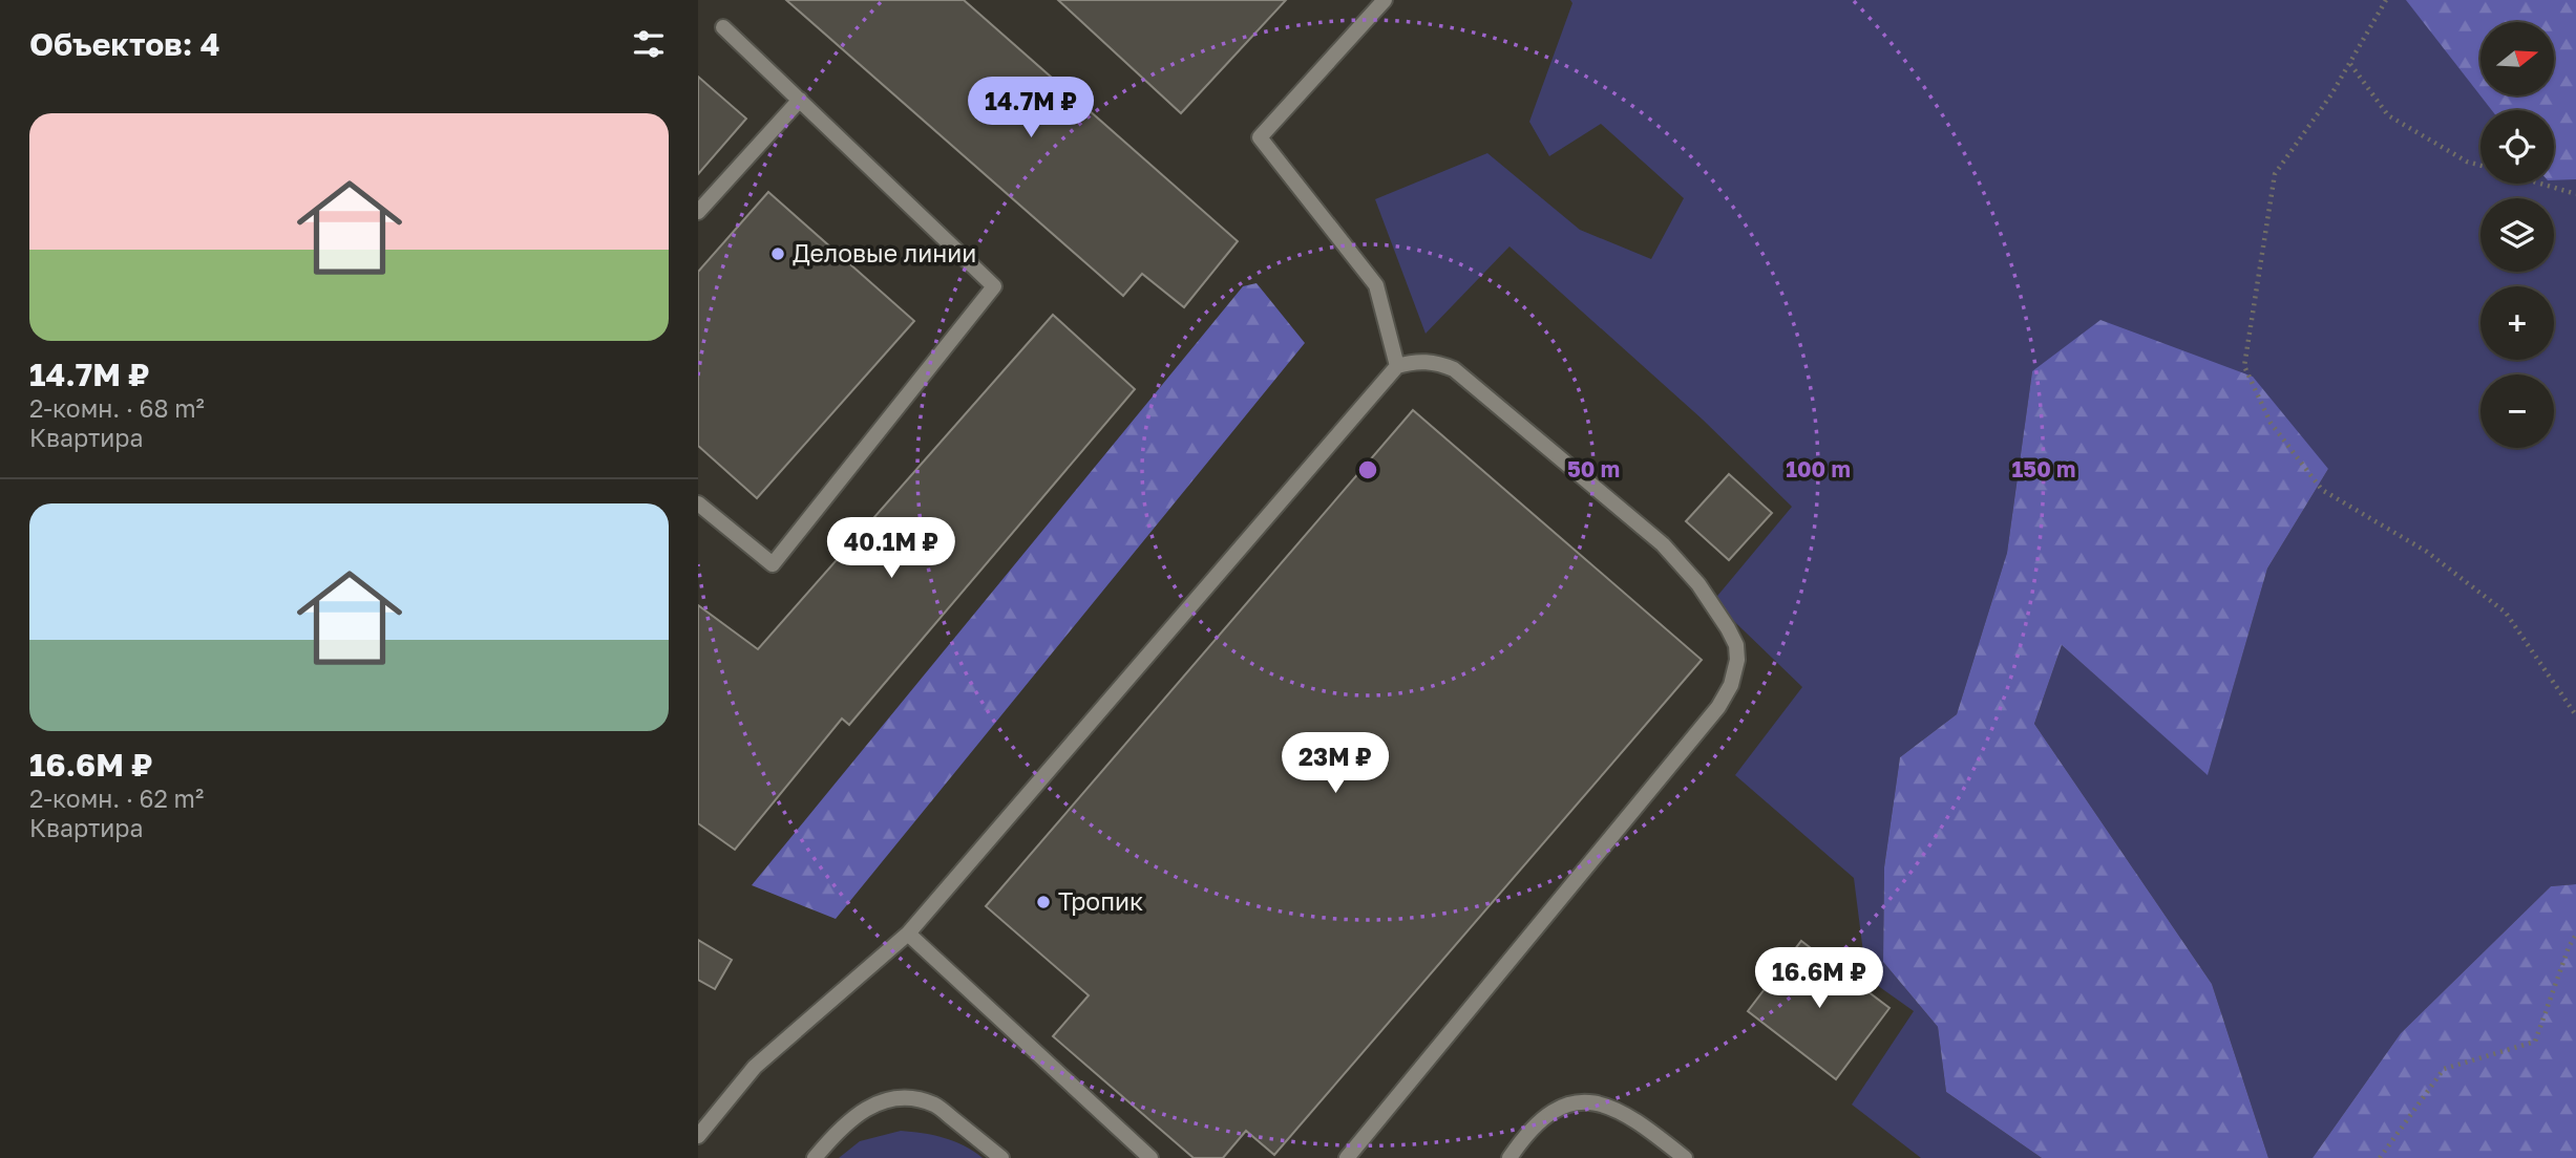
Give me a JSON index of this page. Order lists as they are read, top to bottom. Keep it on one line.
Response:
{"places":["Деловые линии","Тропик"],"north":"right","page":{"heading":"Объектов: 4","map_buttons":["+","−"],"price":["14.7M ₽","40.1M ₽","23M ₽","16.6M ₽"],"list":[{"name":"14.7M ₽","note":"2-комн. · 68 m² · Квартира"},{"name":"16.6M ₽","note":"2-комн. · 62 m² · Квартира"}]},"rings":["50 m","100 m","150 m"]}
